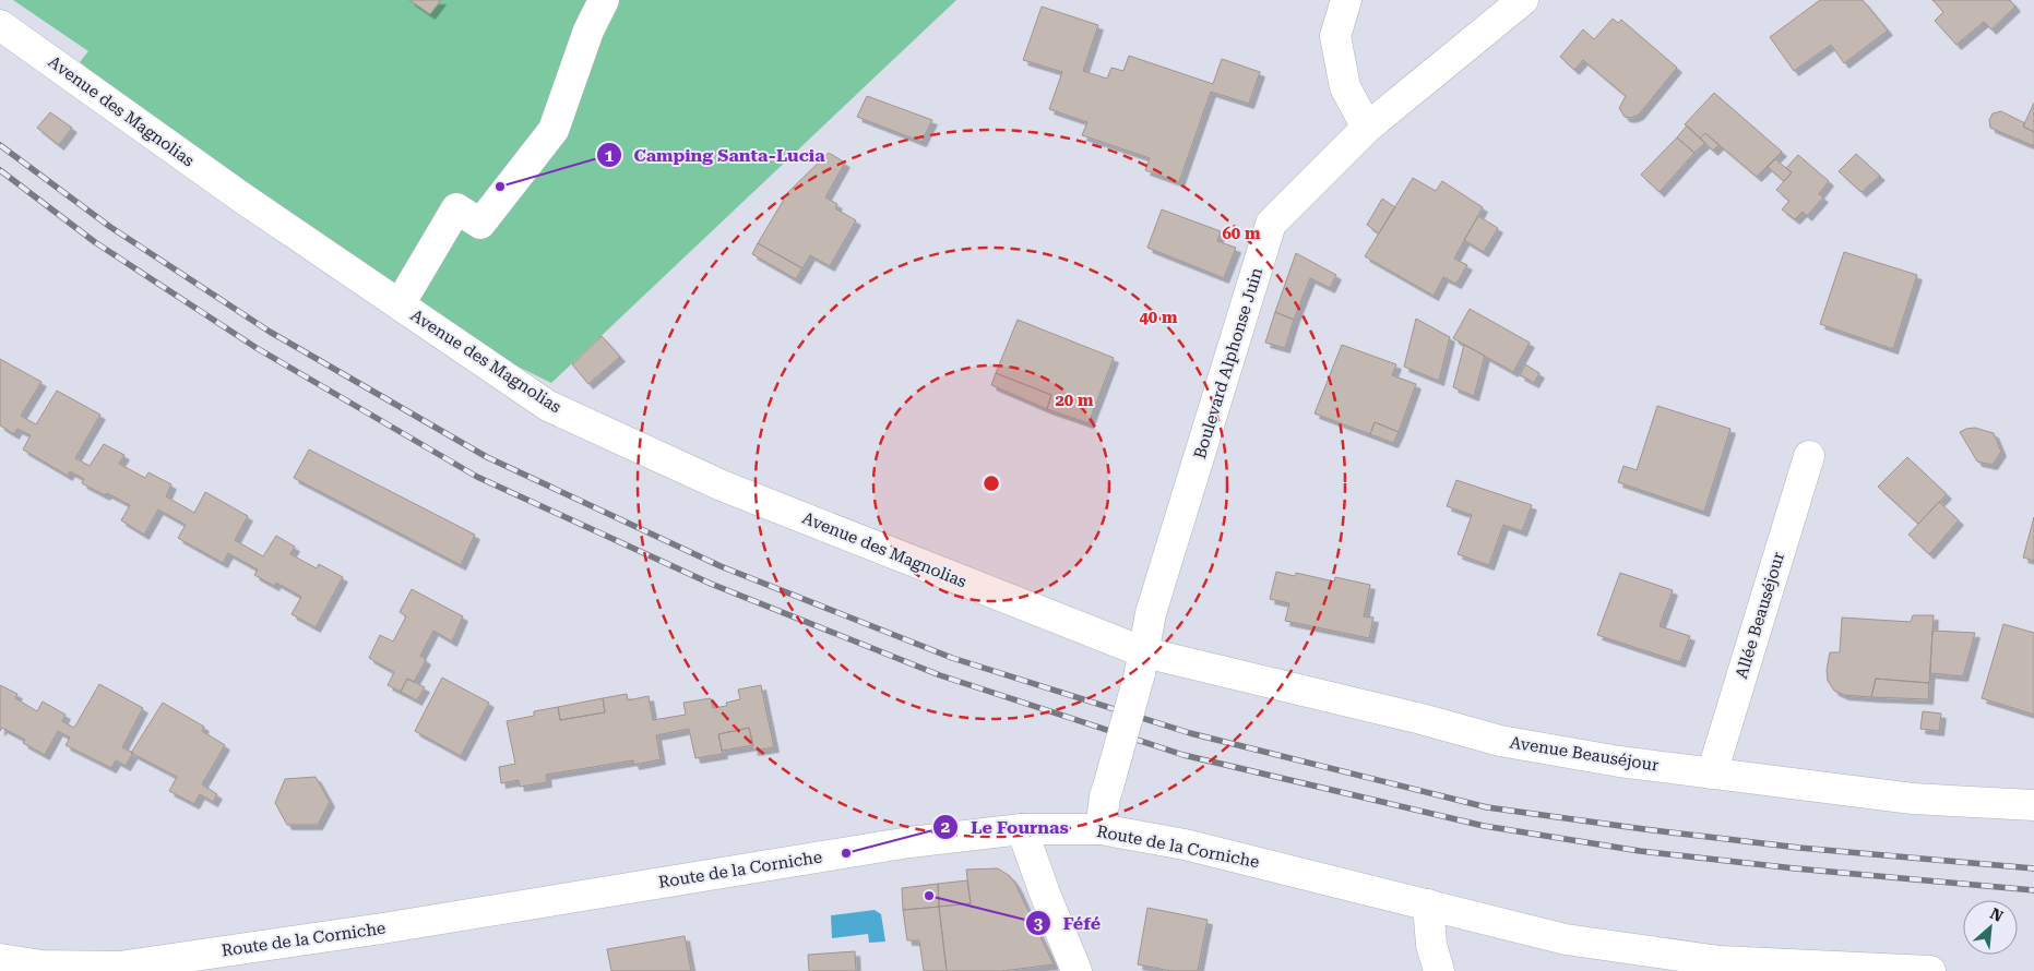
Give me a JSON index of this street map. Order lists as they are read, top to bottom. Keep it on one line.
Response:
{"streets":{"street":["Avenue des Magnolias","Boulevard Alphonse Juin","Allée Beauséjour","Avenue Beauséjour","Route de la Corniche"]},"crossings":[["Avenue des Magnolias","Boulevard Alphonse Juin"],["Avenue des Magnolias","Avenue Beauséjour"],["Boulevard Alphonse Juin","Avenue Beauséjour"],["Boulevard Alphonse Juin","Route de la Corniche"],["Allée Beauséjour","Avenue Beauséjour"]],"places":["Camping Santa-Lucia","Le Fournas","Féfé"],"north":"top right","rings":["60 m","40 m","20 m"]}
